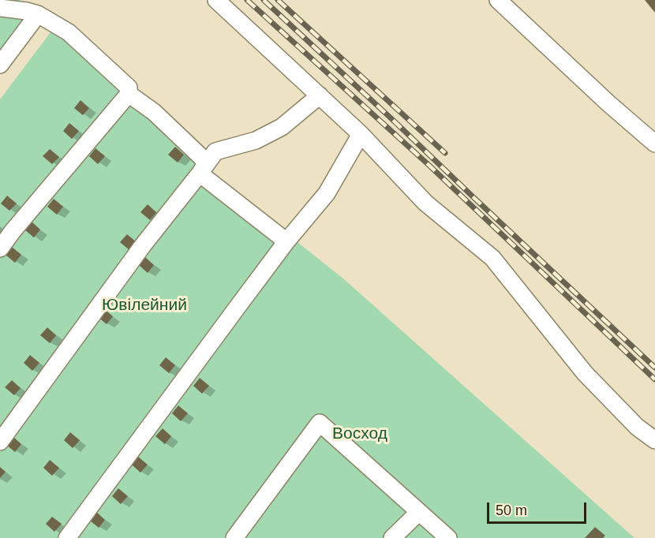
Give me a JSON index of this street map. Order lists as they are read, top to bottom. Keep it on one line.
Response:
{"parks":["Ювілейний","Восход"],"scale_bar":"50 m"}
